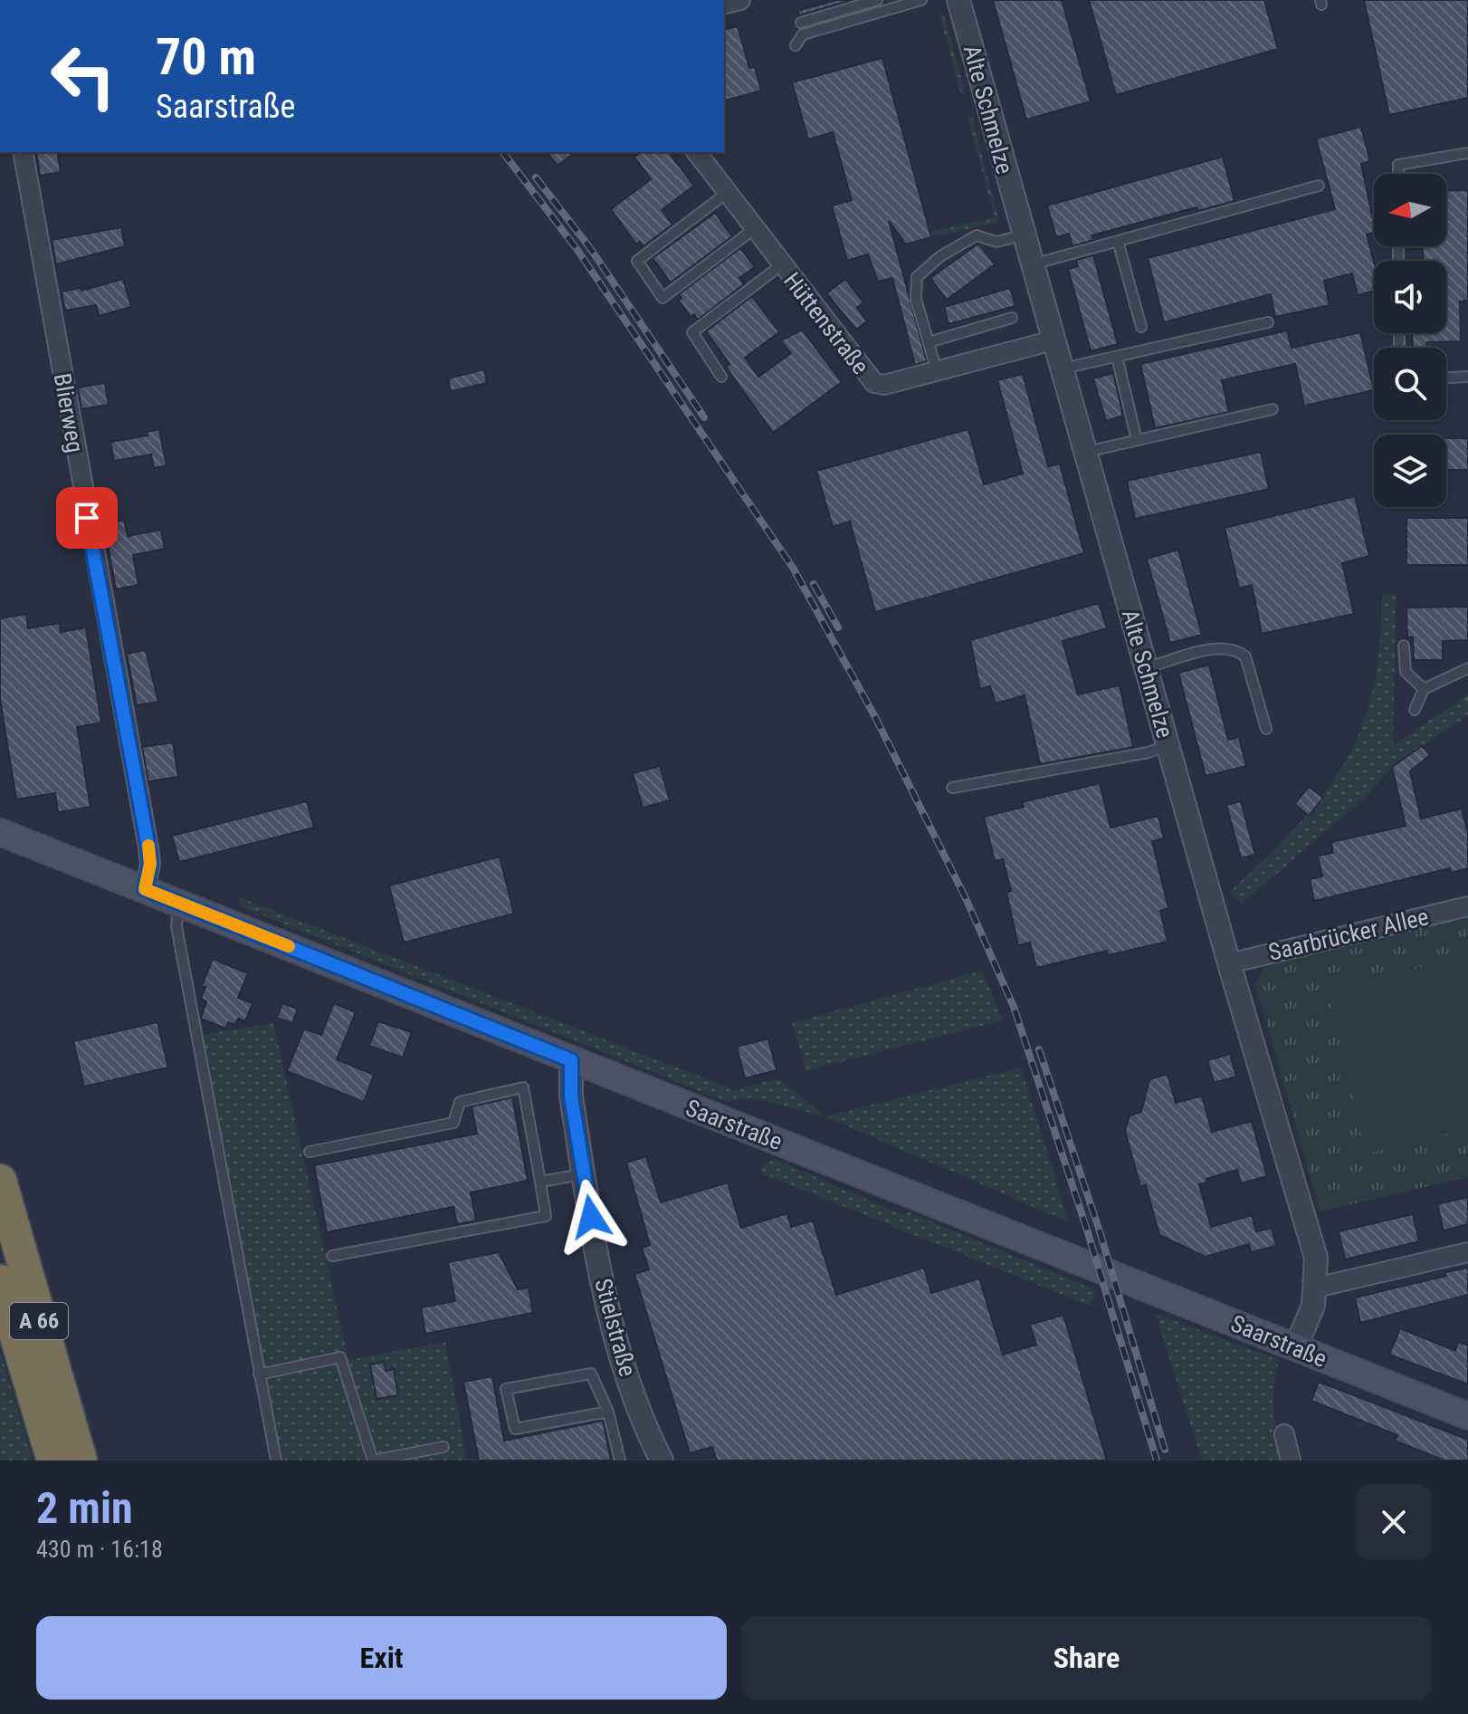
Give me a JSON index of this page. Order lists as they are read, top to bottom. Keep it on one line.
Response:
{"streets":{"highway":["A 66"],"main road":["Saarstraße"],"street":["Alte Schmelze","Hüttenstraße","Blierweg","Saarbrücker Allee","Stielstraße"]},"crossings":[["Alte Schmelze","Hüttenstraße"],["Alte Schmelze","Saarbrücker Allee"],["Alte Schmelze","Saarstraße"],["Blierweg","Saarstraße"],["Saarstraße","Stielstraße"]],"north":"left","page":{"turn":["70 m","Saarstraße"],"heading":["2 min","430 m · 16:18"],"buttons":["Exit","Share"]}}
